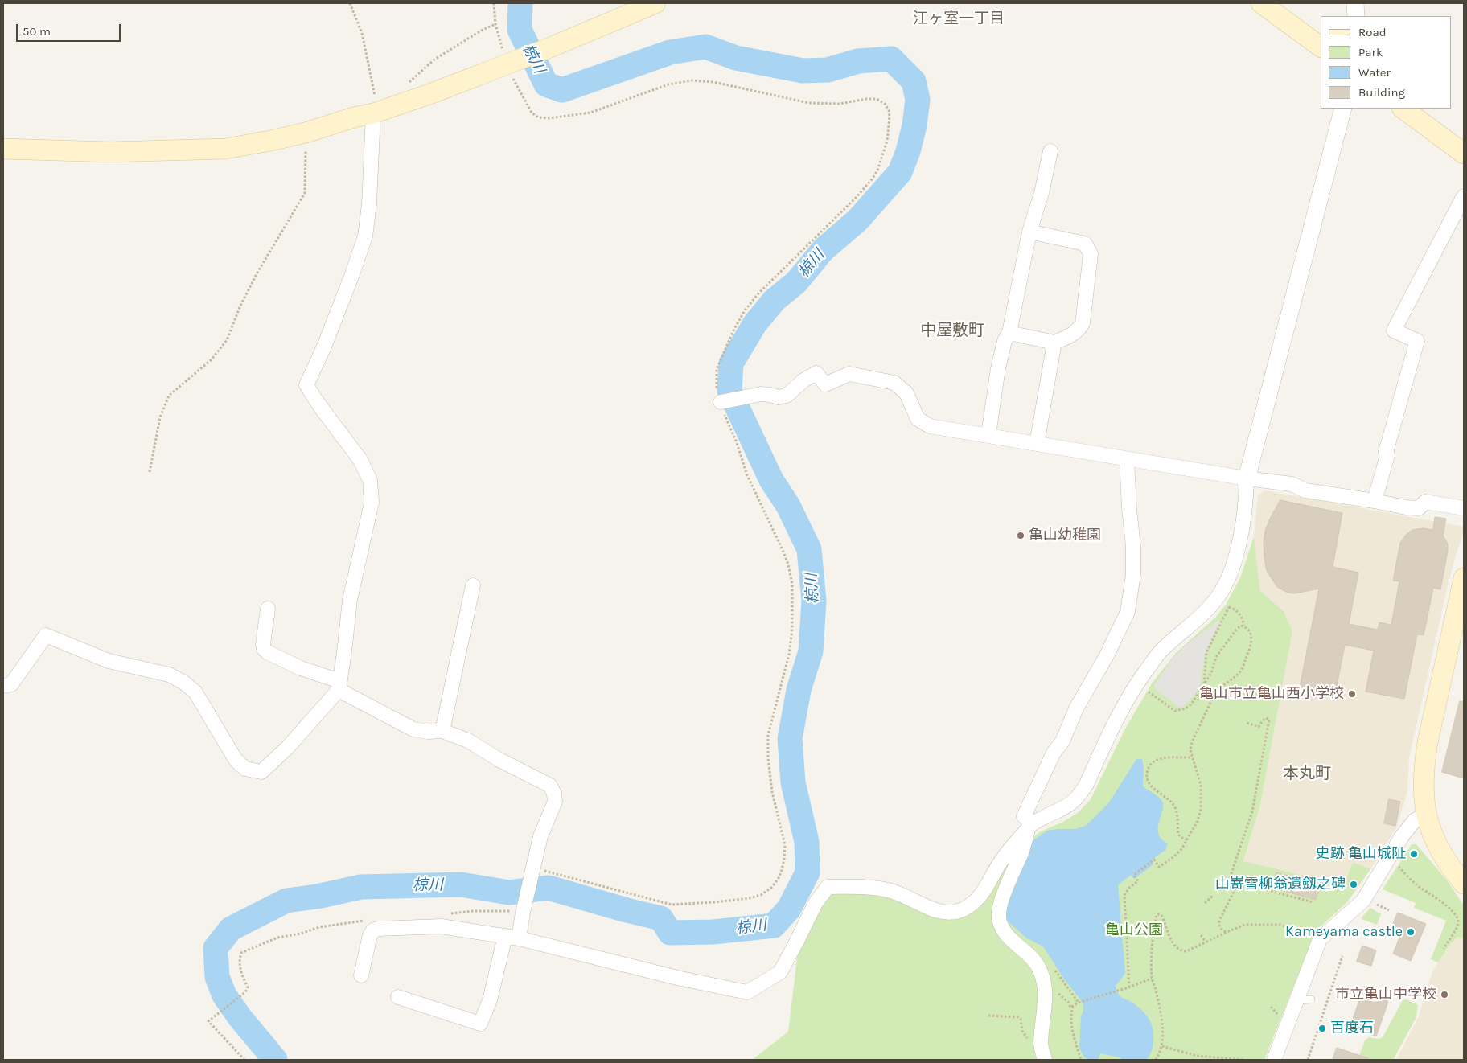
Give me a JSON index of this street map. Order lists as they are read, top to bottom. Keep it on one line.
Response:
{"districts":["江ヶ室一丁目","中屋敷町","本丸町"],"water":["椋川"],"parks":["亀山公園"],"places":["亀山幼稚園","亀山市立亀山西小学校","史跡 亀山城阯","山嵜雪柳翁遺劔之碑","Kameyama castle","市立亀山中学校","百度石"],"legend":["Road","Park","Water","Building"],"scale_bar":"50 m"}
